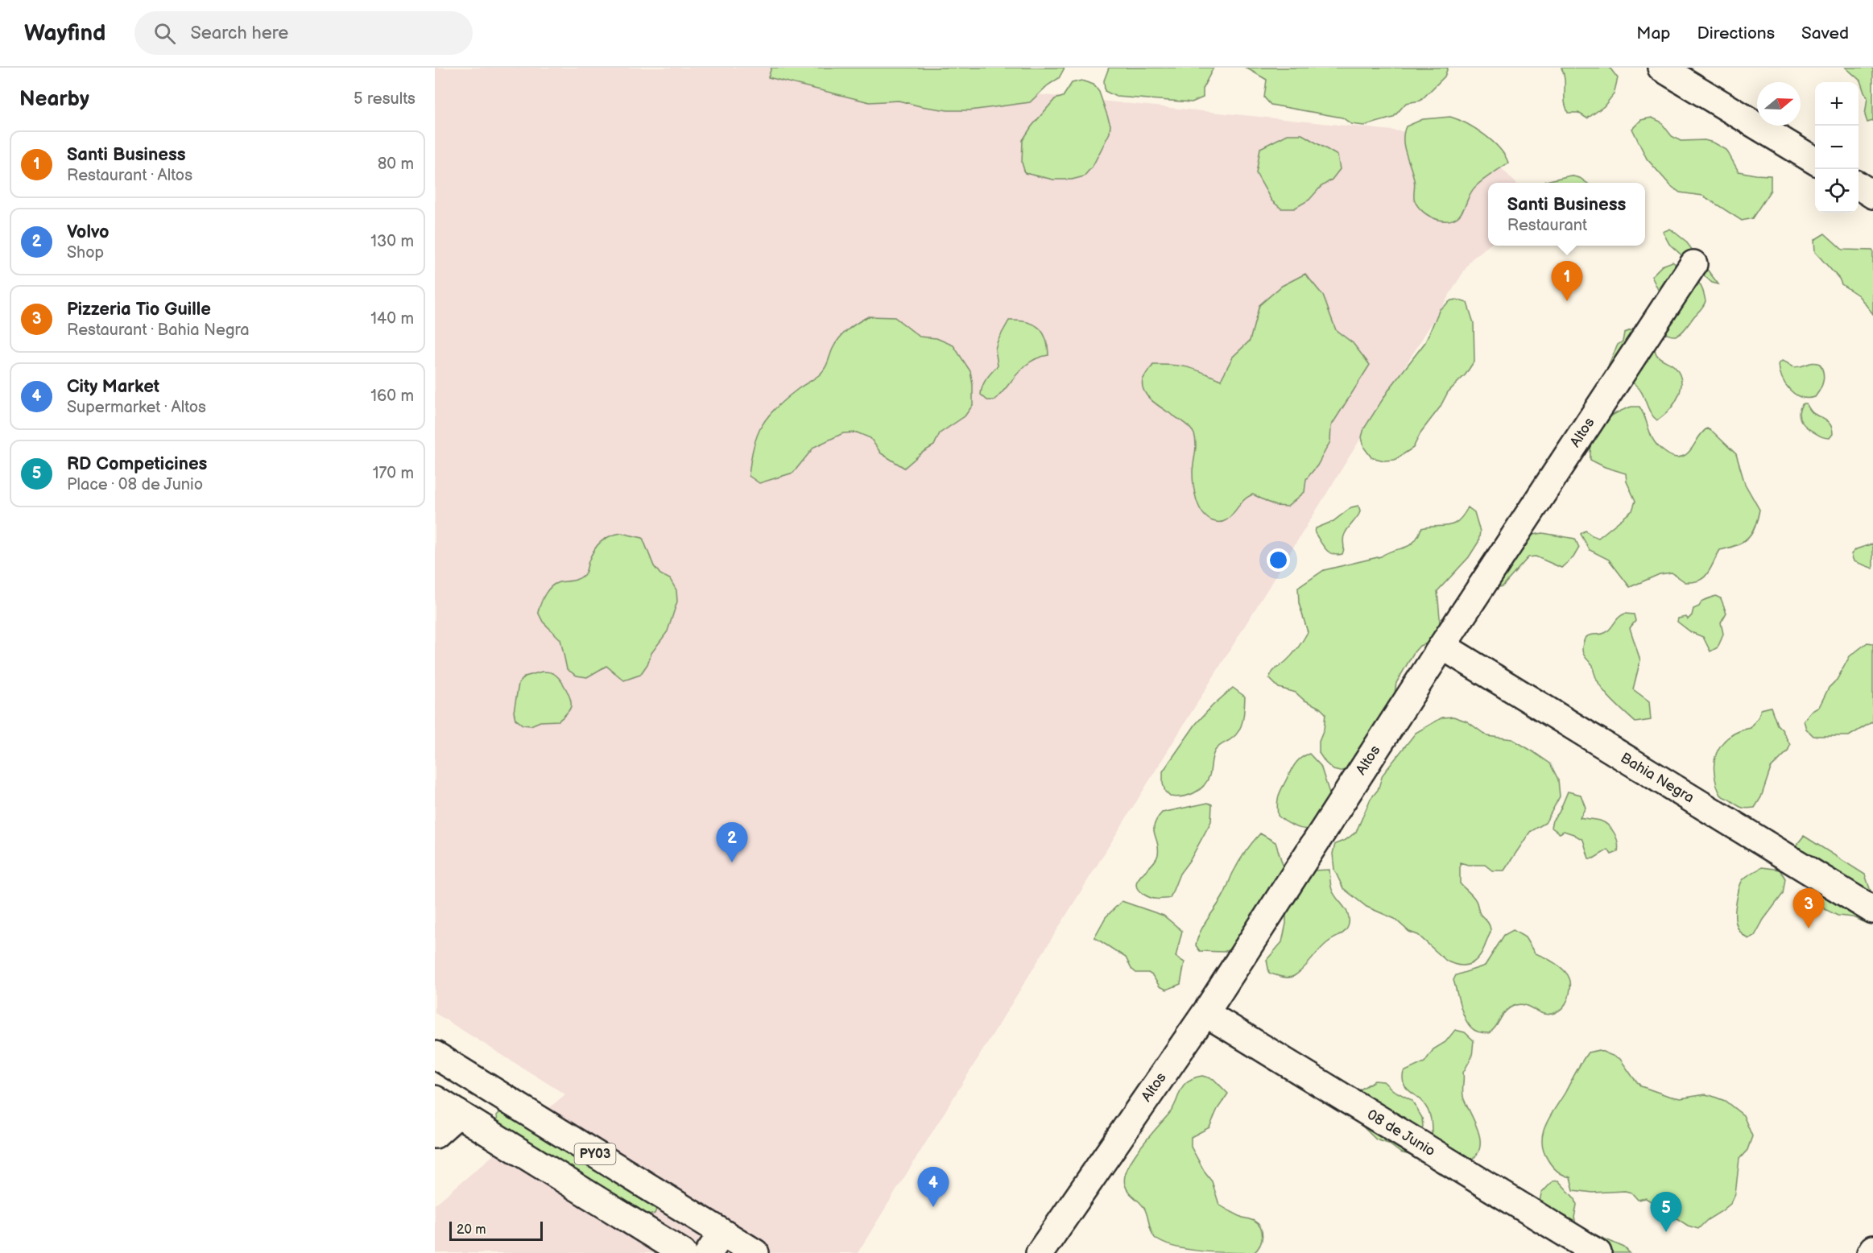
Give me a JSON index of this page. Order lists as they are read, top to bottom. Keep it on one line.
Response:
{"streets":{"main road":["Altos","Bahia Negra","08 de Junio","PY03"]},"crossings":[["Altos","Bahia Negra"],["Altos","08 de Junio"]],"scale_bar":"20 m","north":"right","page":{"header":"Wayfind","search":"Search here","nav":["Map","Directions","Saved"],"heading":["Nearby","5 results"],"map_buttons":["+","−"],"list":[{"mark":"1","name":"Santi Business","note":"Restaurant · Altos","value":"80 m"},{"mark":"2","name":"Volvo","note":"Shop","value":"130 m"},{"mark":"3","name":"Pizzeria Tio Guille","note":"Restaurant · Bahia Negra","value":"140 m"},{"mark":"4","name":"City Market","note":"Supermarket · Altos","value":"160 m"},{"mark":"5","name":"RD Competicines","note":"Place · 08 de Junio","value":"170 m"}],"popup":["Santi Business","Restaurant"],"pins":["1","2","3","4","5"],"scale":"20 m"}}
